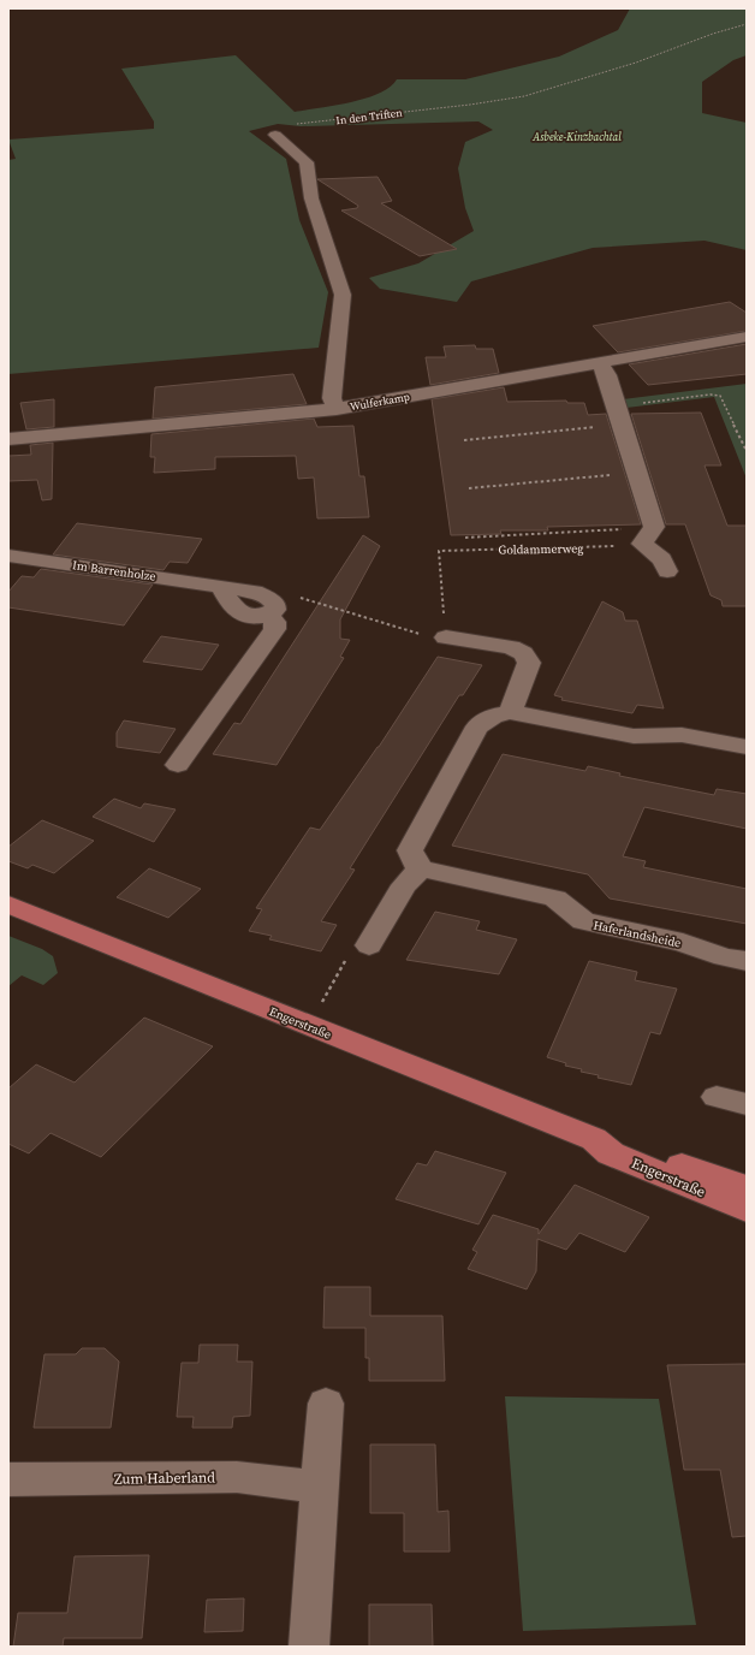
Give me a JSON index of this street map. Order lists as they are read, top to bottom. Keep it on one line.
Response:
{"streets":{"main road":["Engerstraße"],"street":["Wulferkamp","Im Barrenholze","Haferlandsheide","Zum Haberland"],"path":["In den Triften","Goldammerweg"]},"parks":["Asbeke-Kinzbachtal"]}
